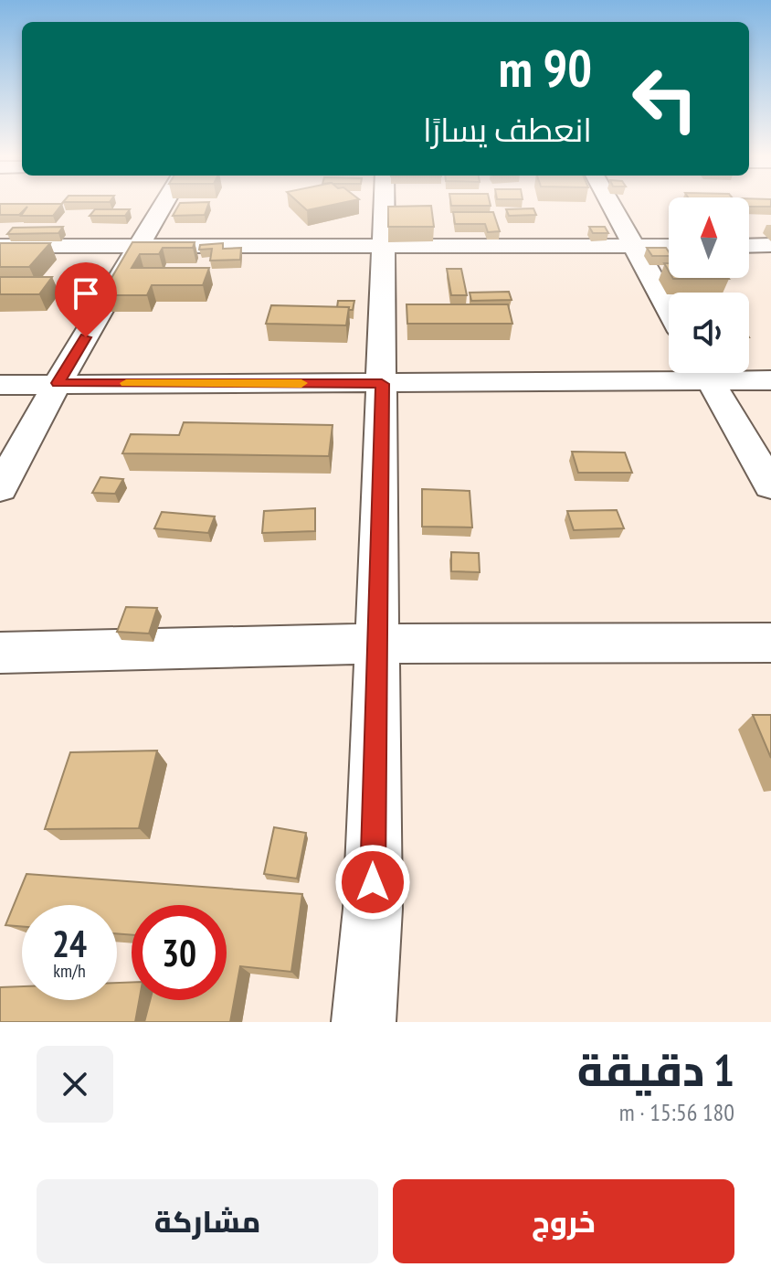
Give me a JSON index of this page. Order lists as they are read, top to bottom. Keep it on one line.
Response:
{"north":"top","page":{"turn":["90 m","انعطف يسارًا"],"speed":"24 km/h","limit":"30","heading":["1 دقيقة","180 m · 15:56"],"buttons":["خروج","مشاركة"]}}
